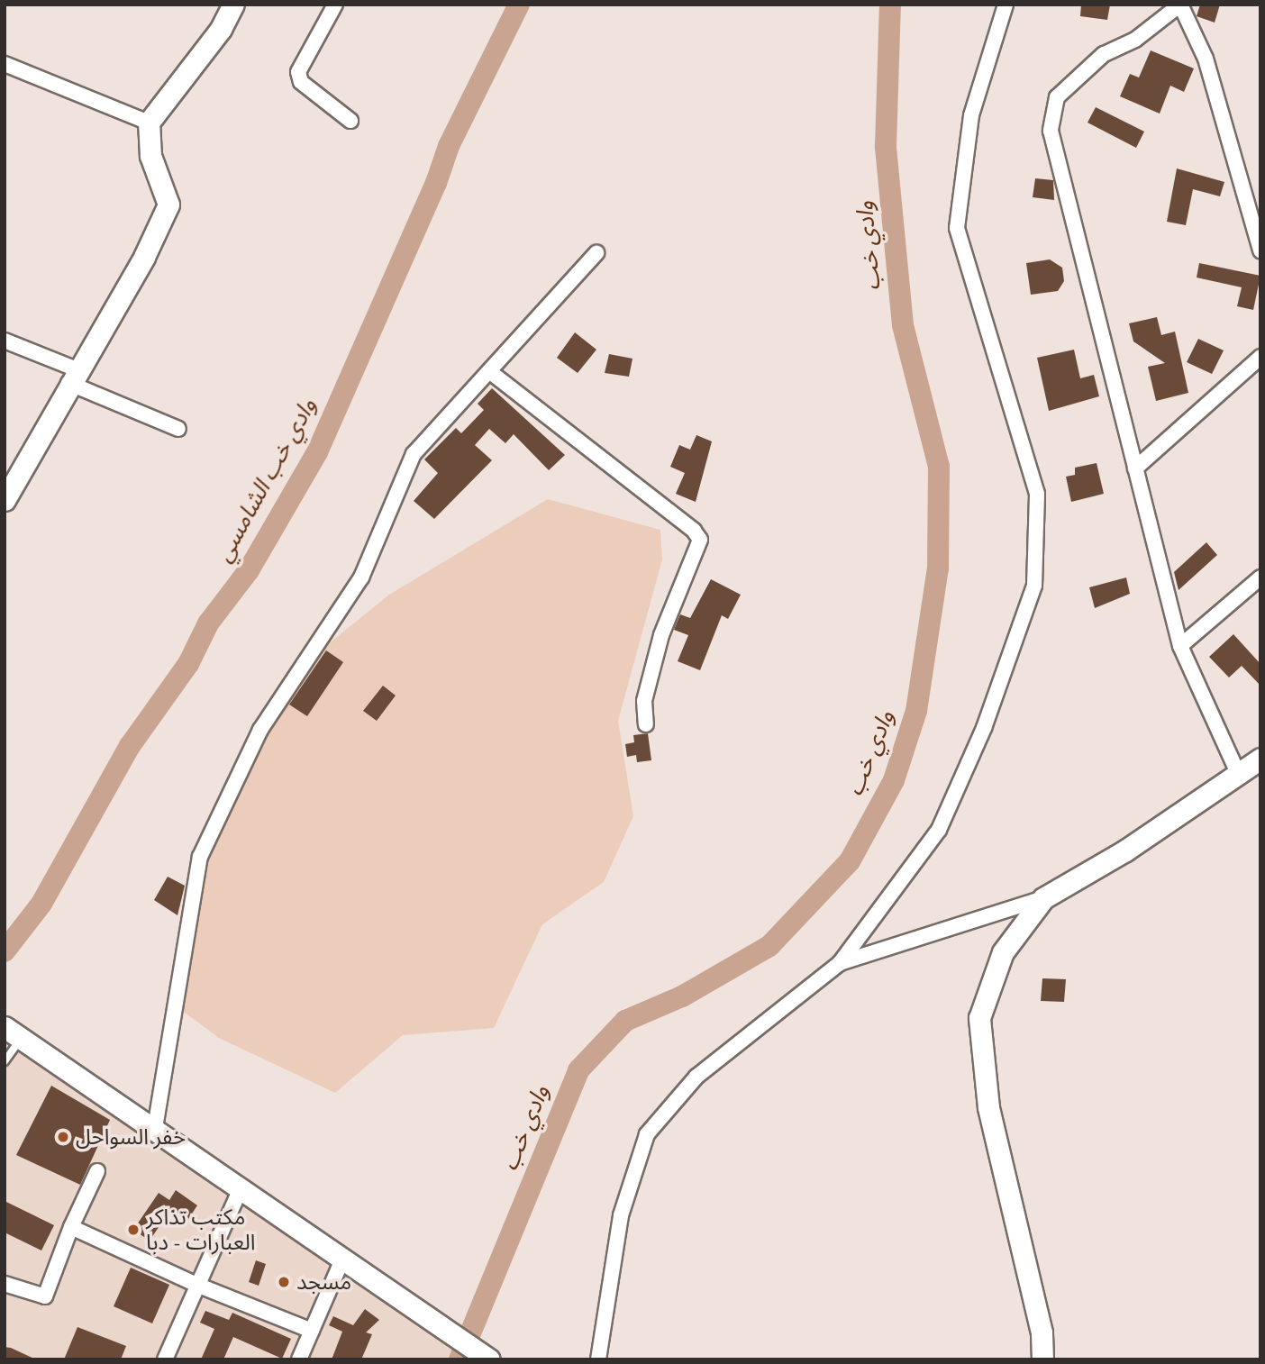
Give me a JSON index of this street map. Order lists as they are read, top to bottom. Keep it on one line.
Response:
{"water":["وادي خب","وادي خب الشامسي"],"places":["خفر السواحل","مكتب تذاكر العبارات - دبا","مسجد"]}
